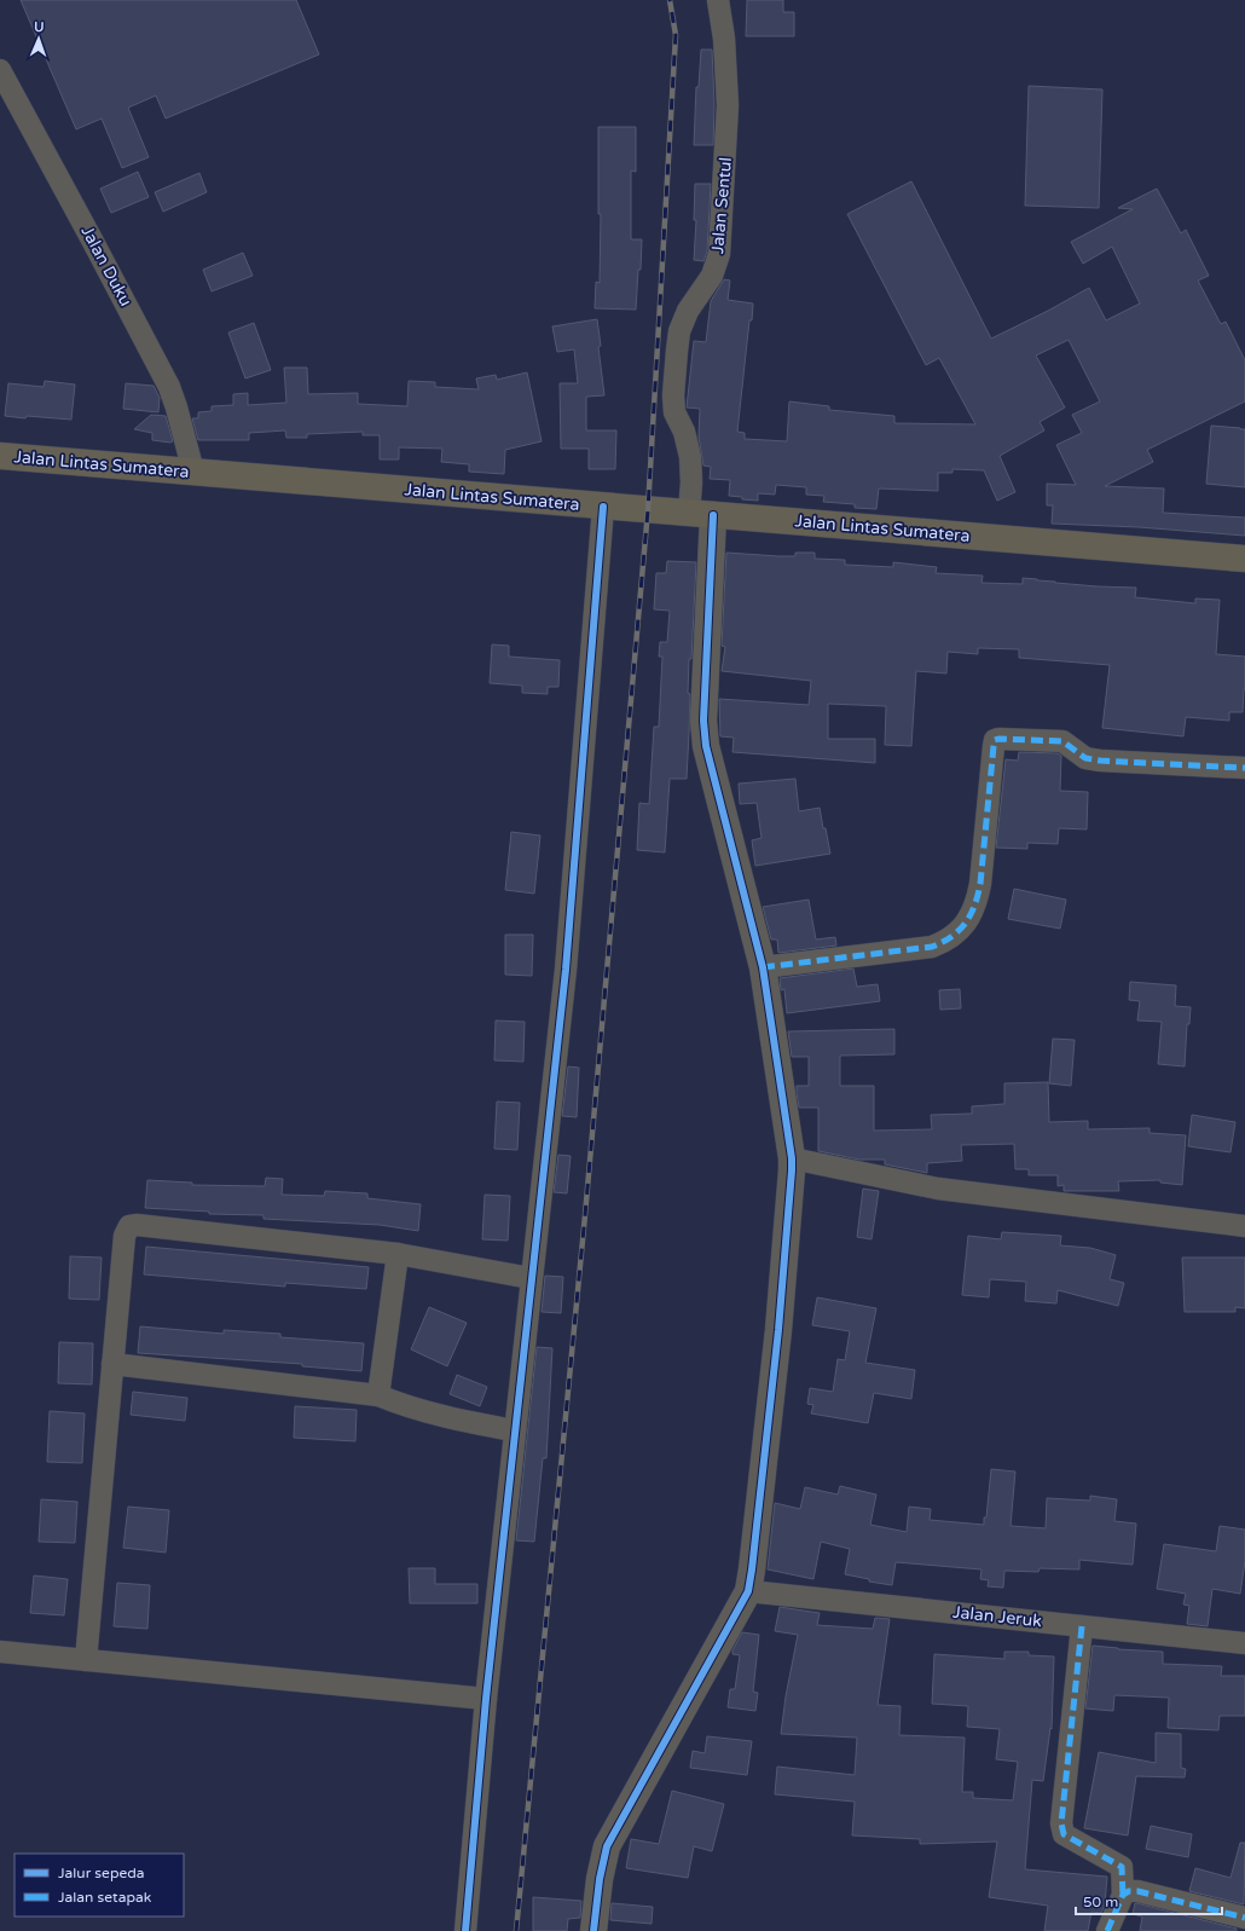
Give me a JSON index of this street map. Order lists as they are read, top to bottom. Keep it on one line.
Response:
{"streets":{"highway":["Jalan Lintas Sumatera"],"street":["Jalan Sentul","Jalan Duku","Jalan Jeruk"]},"crossings":[["Jalan Sentul","Jalan Lintas Sumatera"],["Jalan Duku","Jalan Lintas Sumatera"]],"legend":["Jalur sepeda","Jalan setapak"],"scale_bar":"50 m","north":"top"}
